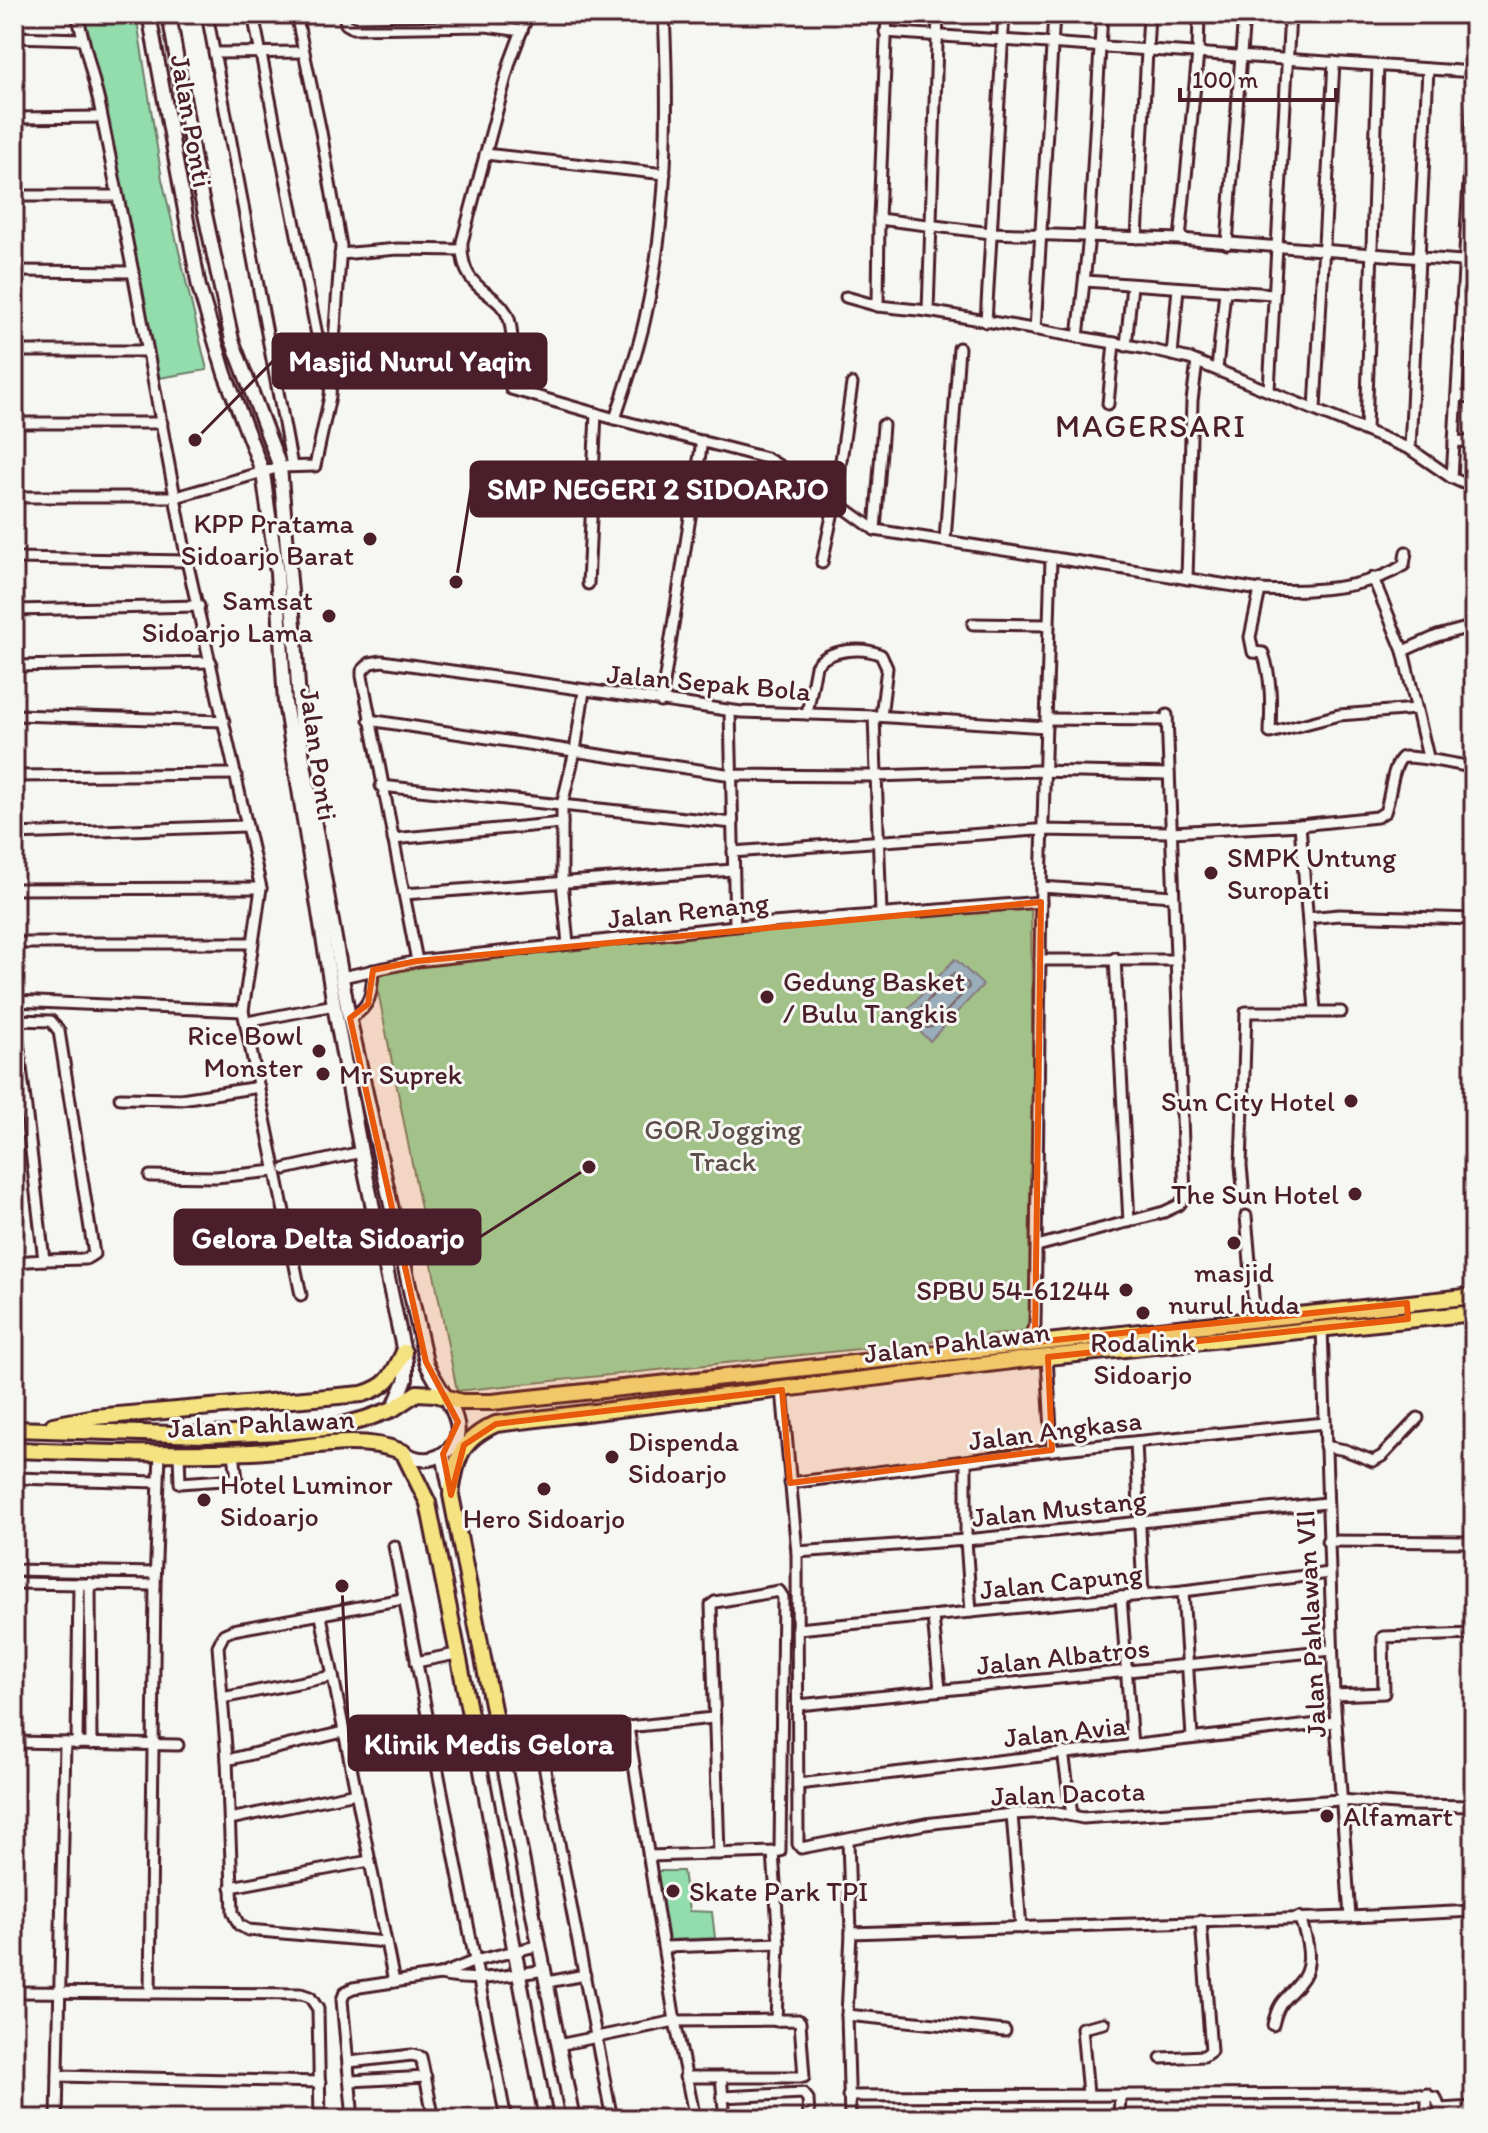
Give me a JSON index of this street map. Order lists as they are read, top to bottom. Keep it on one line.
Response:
{"streets":{"main road":["Jalan Ponti","Jalan Pahlawan"],"street":["Jalan Sepak Bola","Jalan Renang","Jalan Angkasa","Jalan Mustang","Jalan Capung","Jalan Pahlawan VII","Jalan Albatros","Jalan Avia","Jalan Dacota"]},"crossings":[["Jalan Ponti","Jalan Renang"],["Jalan Ponti","Jalan Pahlawan"],["Jalan Pahlawan","Jalan Pahlawan VII"],["Jalan Angkasa","Jalan Pahlawan VII"],["Jalan Mustang","Jalan Pahlawan VII"],["Jalan Capung","Jalan Pahlawan VII"],["Jalan Pahlawan VII","Jalan Albatros"],["Jalan Pahlawan VII","Jalan Avia"],["Jalan Pahlawan VII","Jalan Dacota"],["Jalan Avia","Jalan Dacota"]],"districts":["MAGERSARI"],"parks":["GOR Jogging Track"],"places":["Masjid Nurul Yaqin","KPP Pratama Sidoarjo Barat","SMP NEGERI 2 SIDOARJO","Samsat Sidoarjo Lama","SMPK Untung Suropati","Gedung Basket / Bulu Tangkis","Rice Bowl Monster","Mr Suprek","Sun City Hotel","Gelora Delta Sidoarjo","The Sun Hotel","masjid nurul huda","SPBU 54-61244","Rodalink Sidoarjo","Dispenda Sidoarjo","Hero Sidoarjo","Hotel Luminor Sidoarjo","Klinik Medis Gelora","Alfamart","Skate Park TPI"],"scale_bar":"100 m"}
